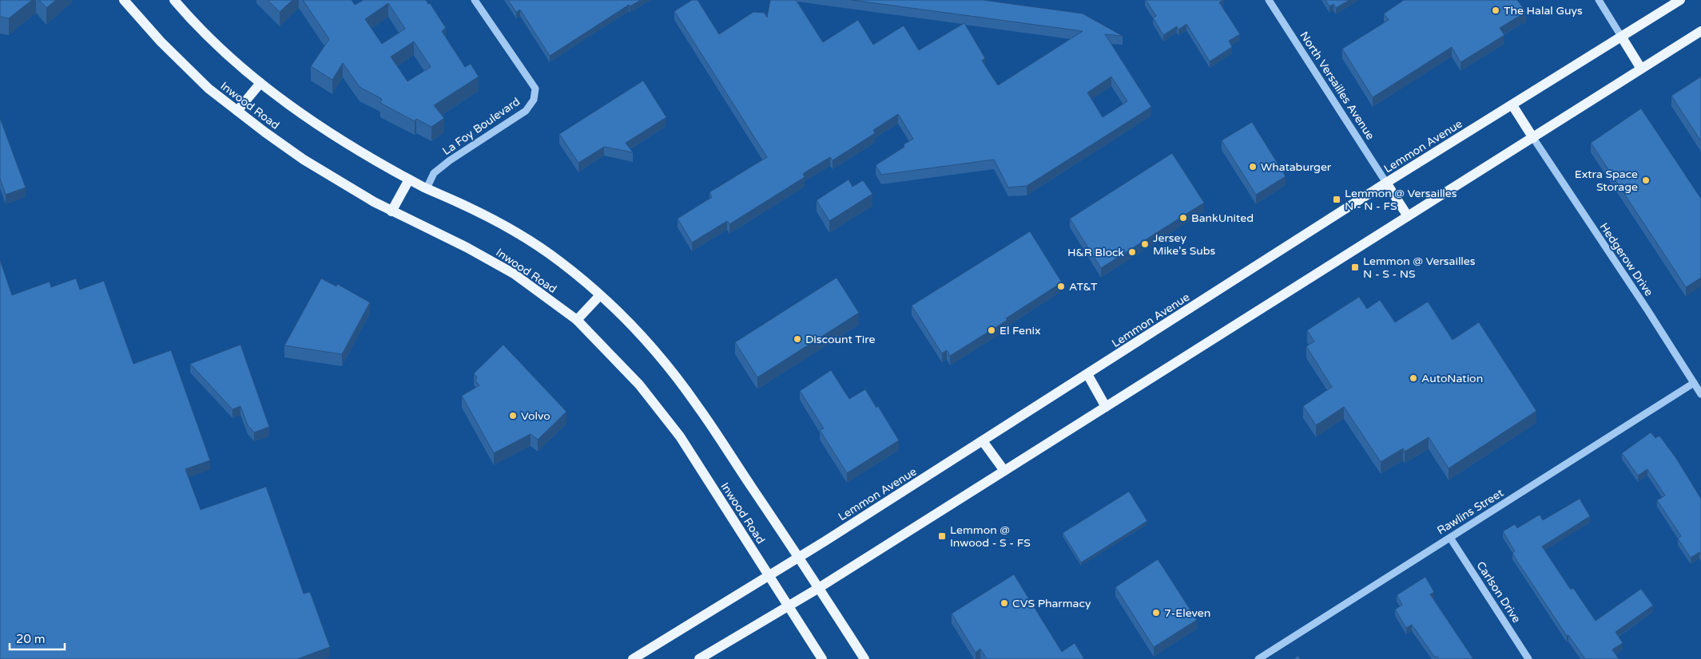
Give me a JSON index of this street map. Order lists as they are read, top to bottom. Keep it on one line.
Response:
{"streets":{"main road":["Inwood Road","Lemmon Avenue"],"street":["North Versailles Avenue","La Foy Boulevard","Hedgerow Drive","Rawlins Street","Carlson Drive"]},"crossings":[["North Versailles Avenue","Lemmon Avenue"],["Inwood Road","La Foy Boulevard"],["Inwood Road","Lemmon Avenue"],["Hedgerow Drive","Rawlins Street"],["Rawlins Street","Carlson Drive"]],"places":{"other":["The Halal Guys","Whataburger","Extra Space Storage","BankUnited","Jersey Mike's Subs","H&R Block","AT&T","El Fenix","Discount Tire","AutoNation","Volvo","CVS Pharmacy","7-Eleven"],"transit":["Lemmon @ Versailles N - N - FS","Lemmon @ Versailles N - S - NS","Lemmon @ Inwood - S - FS"]},"scale_bar":"20 m"}
